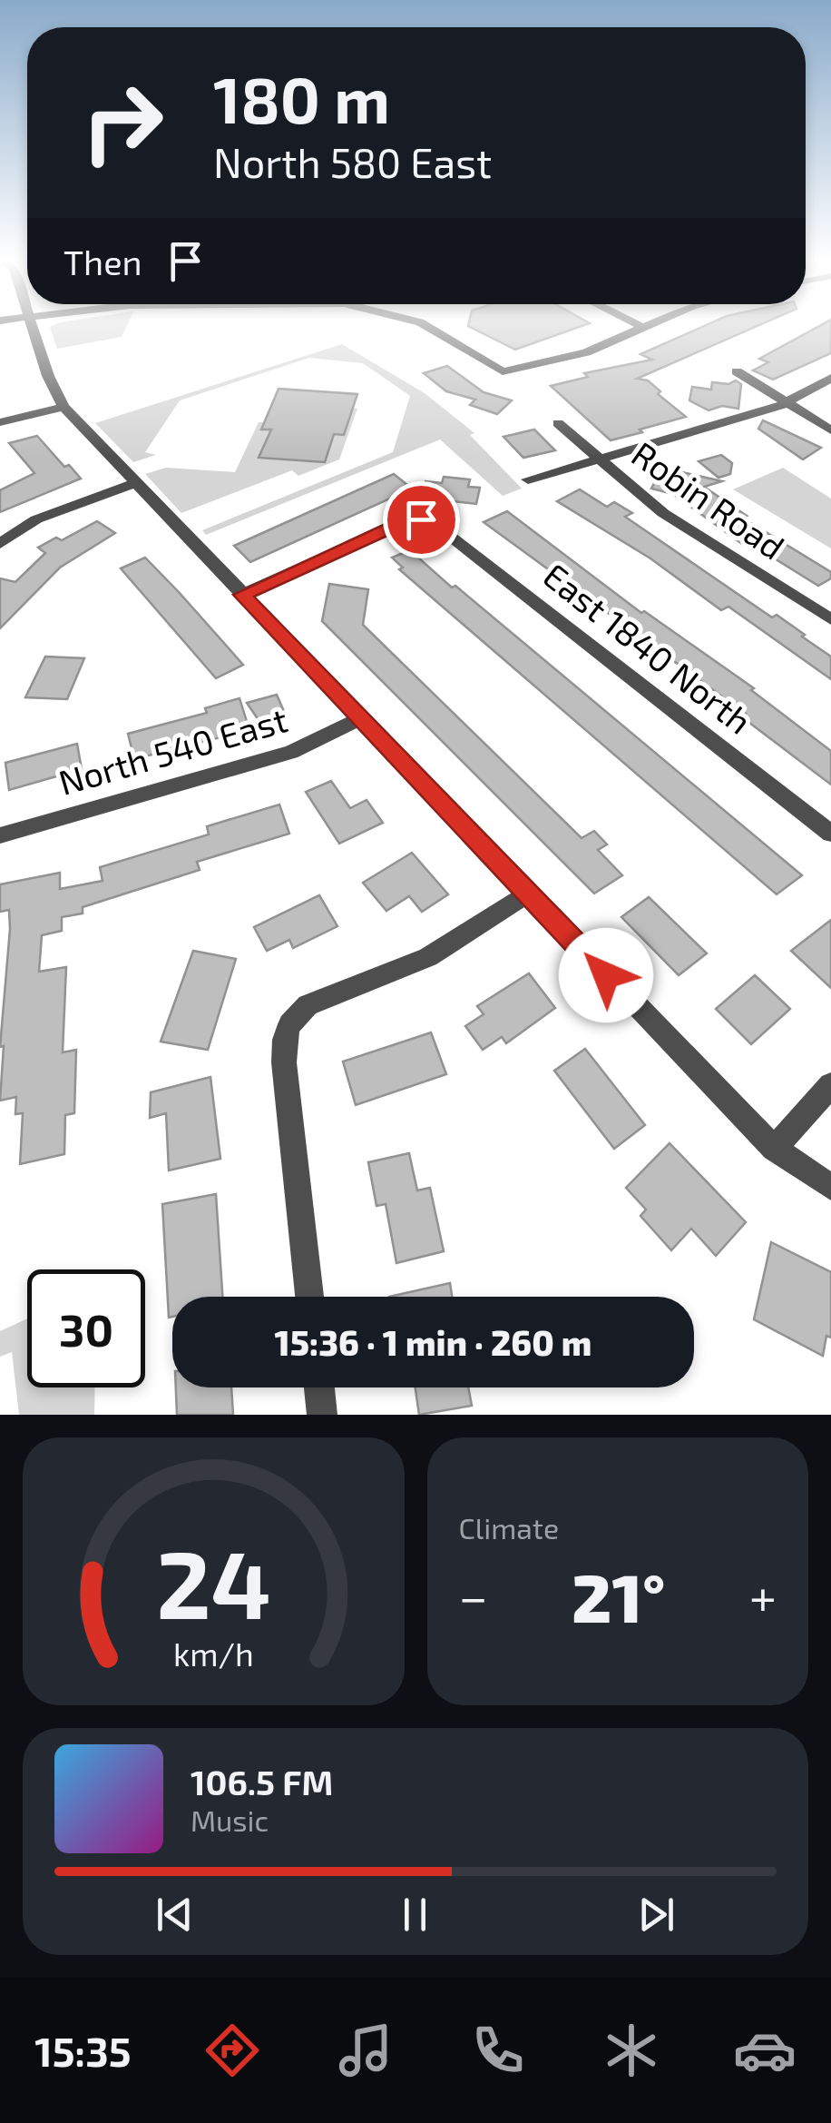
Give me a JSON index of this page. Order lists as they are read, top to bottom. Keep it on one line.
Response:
{"streets":{"street":["Robin Road","East 1840 North","North 540 East"]},"page":{"turn":["180 m","North 580 East"],"then":"Then","limit":"30","trip":"15:36 · 1 min · 260 m","tile":"Climate","heat":["−","21°","+"],"song":["106.5 FM","Music"],"tabs":"15:35","gauge":["24","km/h"]}}
